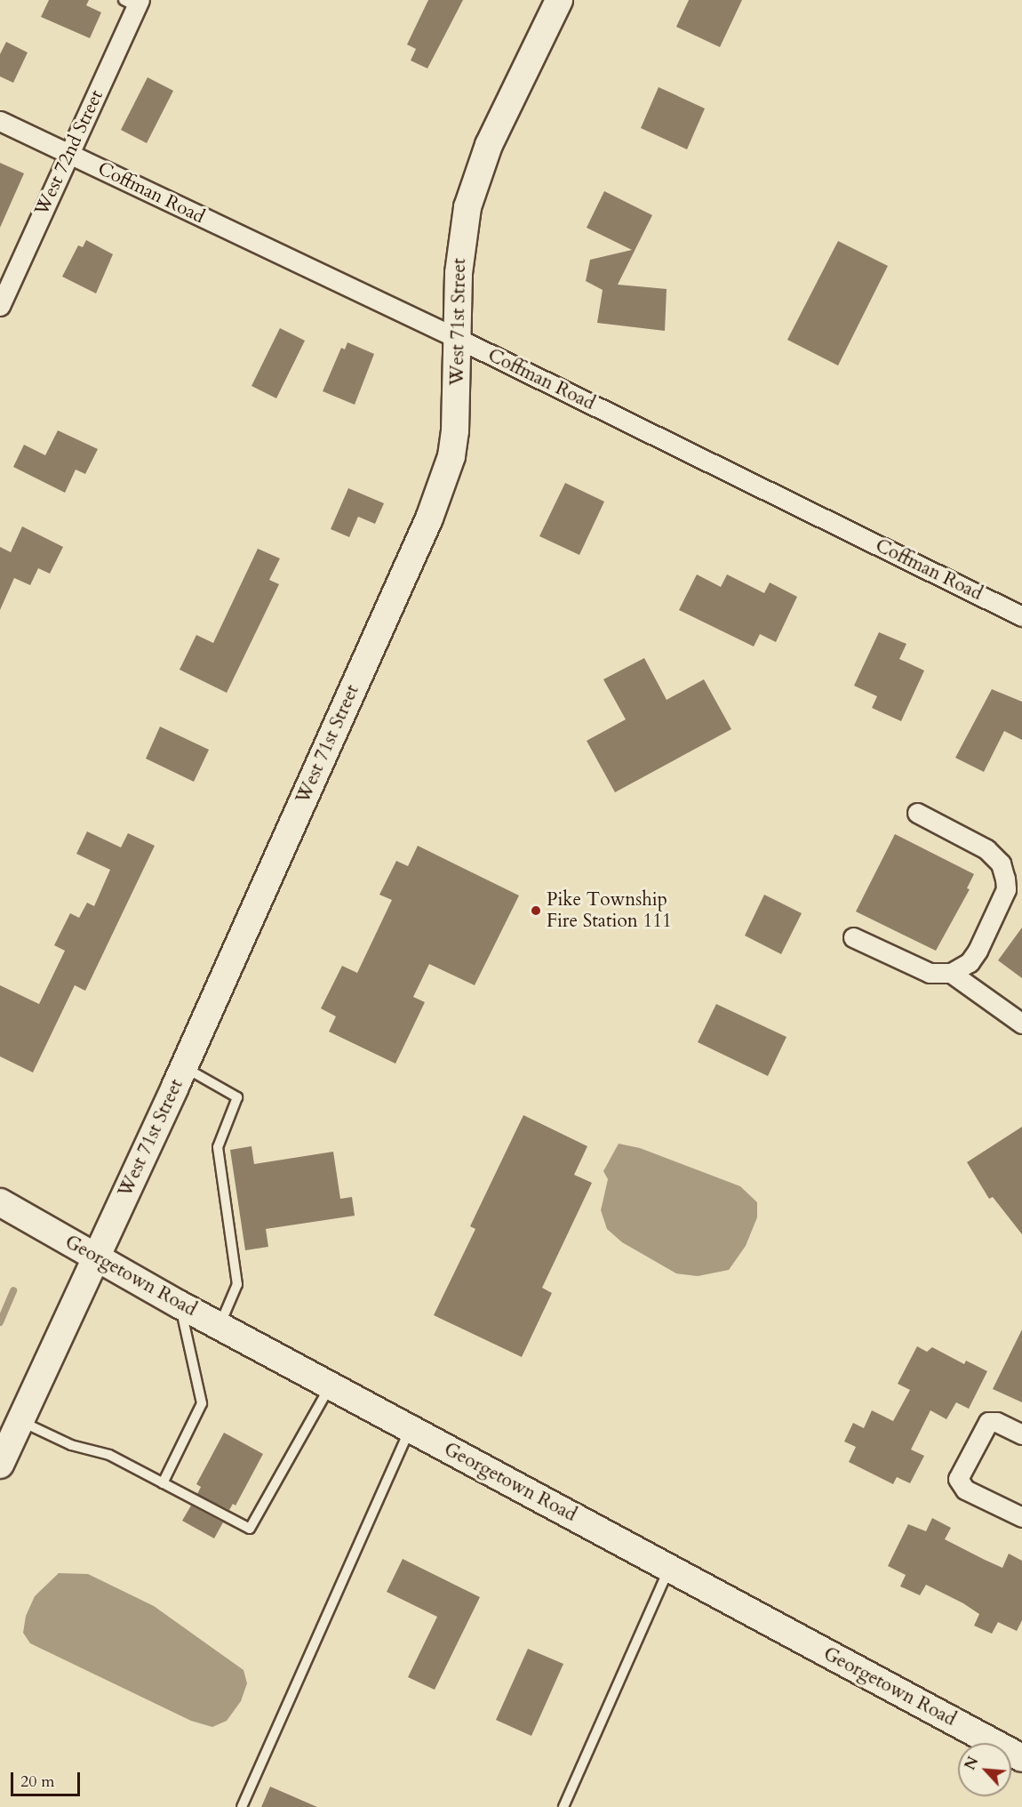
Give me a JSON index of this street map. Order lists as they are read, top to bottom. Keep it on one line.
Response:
{"streets":{"main road":["West 71st Street","Georgetown Road"],"street":["West 72nd Street","Coffman Road"]},"crossings":[["West 72nd Street","Coffman Road"],["Coffman Road","West 71st Street"],["West 71st Street","Georgetown Road"]],"places":["Pike Township Fire Station 111"],"scale_bar":"20 m","north":"top left"}
